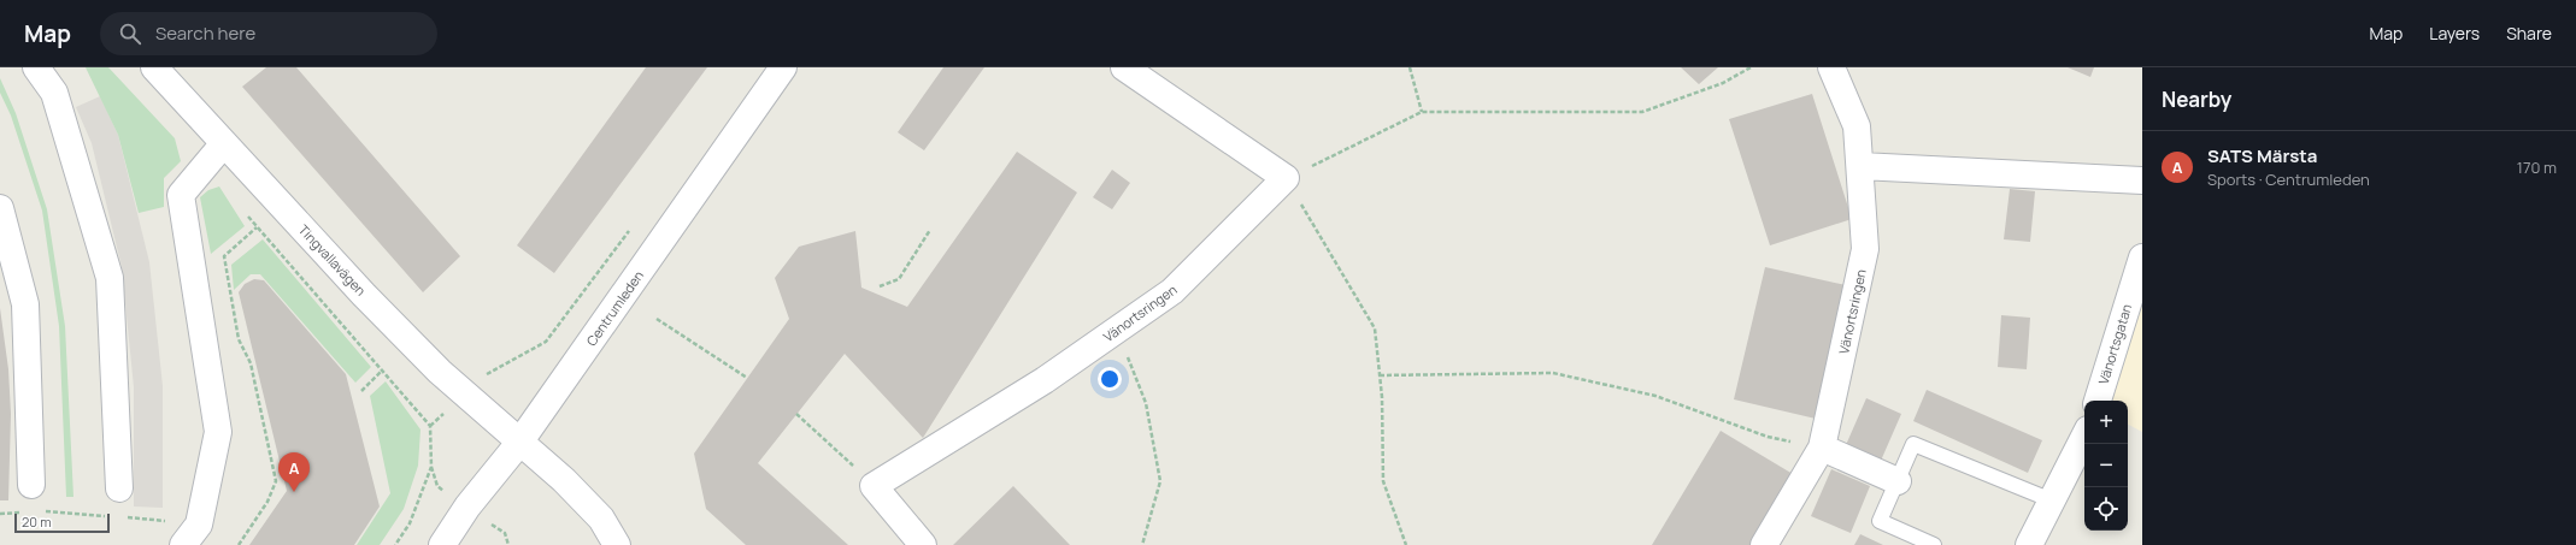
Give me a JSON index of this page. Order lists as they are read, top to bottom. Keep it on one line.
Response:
{"streets":{"street":["Tingvallavägen","Centrumleden","Vänortsringen","Vänortsgatan"]},"crossings":[["Tingvallavägen","Centrumleden"]],"scale_bar":"20 m","page":{"header":"Map","search":"Search here","nav":["Map","Layers","Share"],"heading":"Nearby","list":[{"mark":"A","name":"SATS Märsta","note":"Sports · Centrumleden","value":"170 m"}],"map_buttons":["+","−"],"pins":"A","scale":"20 m"}}
